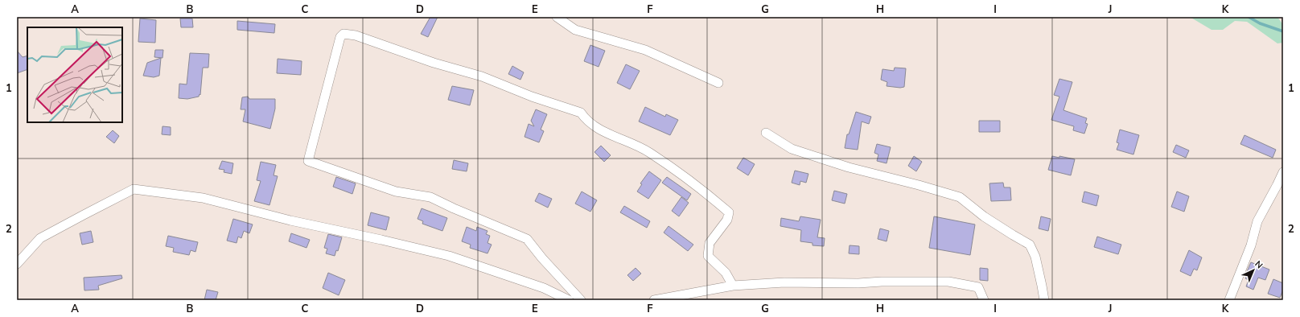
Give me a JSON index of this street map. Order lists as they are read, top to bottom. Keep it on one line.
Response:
{"north":"top right","grid":{"columns":["A","B","C","D","E","F","G","H","I","J","K"],"rows":["1","2"]}}
